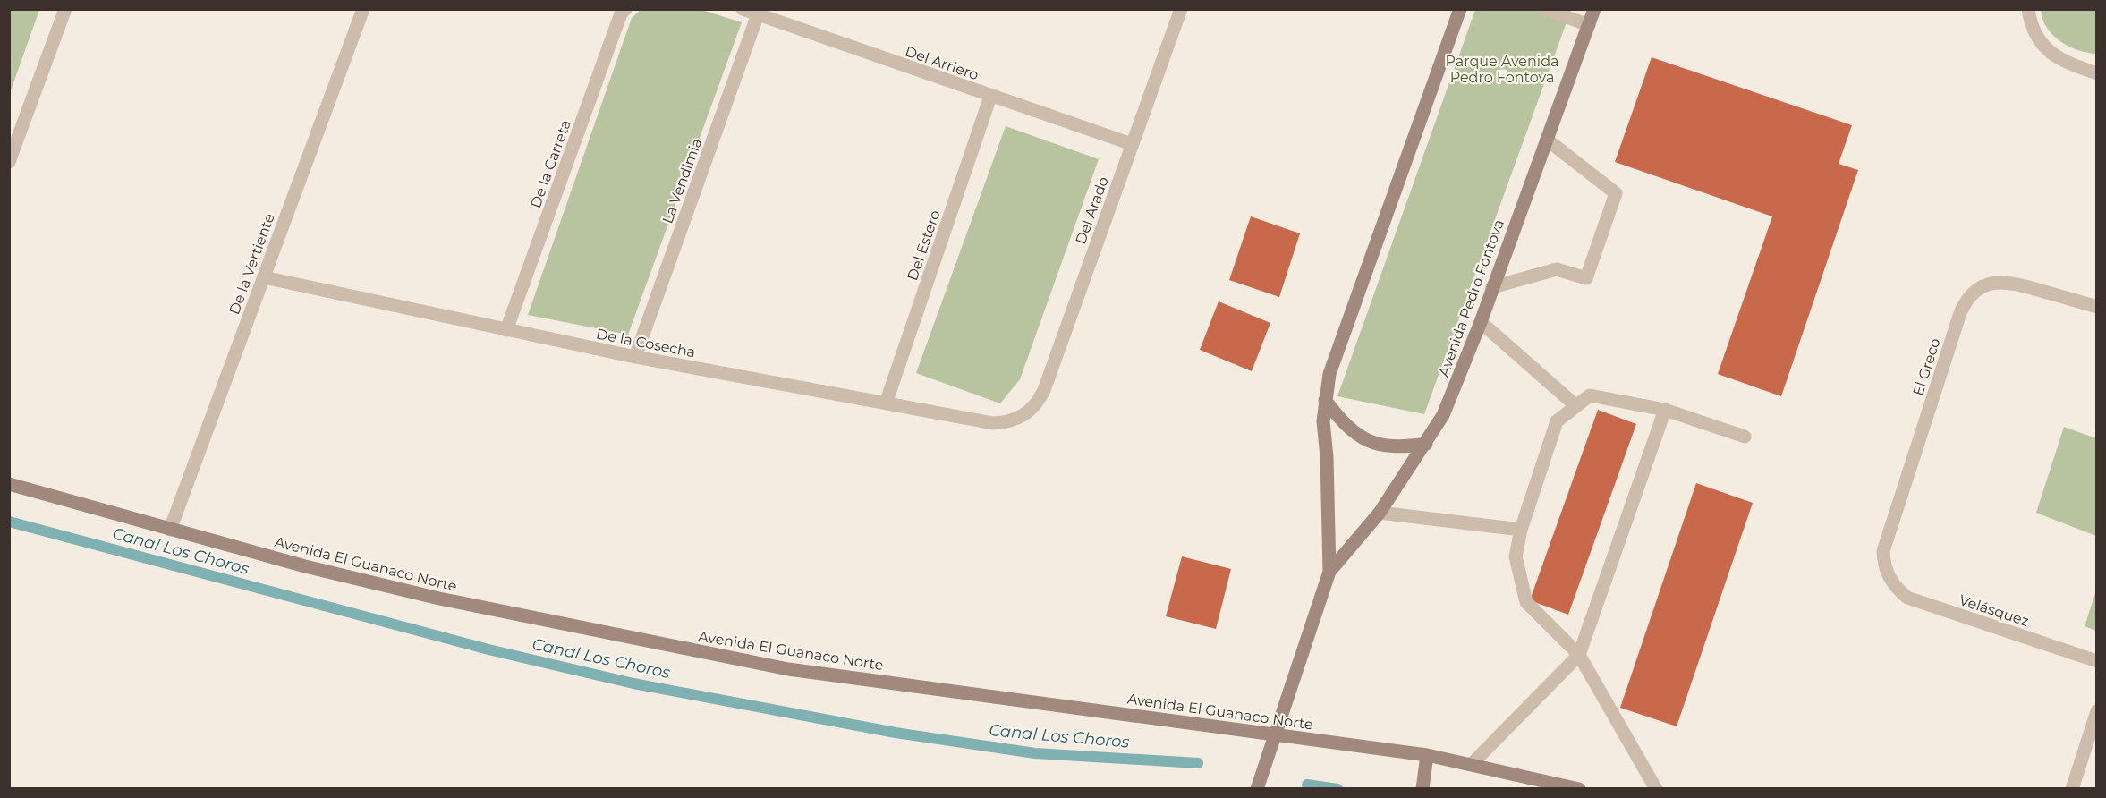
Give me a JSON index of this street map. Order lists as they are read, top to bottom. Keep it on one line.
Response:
{"streets":{"street":["Del Arriero","De la Carreta","La Vendimia","Del Arado","Del Estero","De la Vertiente","Avenida Pedro Fontova","De la Cosecha","El Greco","Avenida El Guanaco Norte","Velásquez"]},"crossings":[["Del Arriero","La Vendimia"],["Del Arriero","Del Arado"],["Del Arriero","Del Estero"],["De la Carreta","De la Cosecha"],["La Vendimia","De la Cosecha"],["Del Arado","De la Cosecha"],["Del Estero","De la Cosecha"],["De la Vertiente","De la Cosecha"],["De la Vertiente","Avenida El Guanaco Norte"],["Avenida Pedro Fontova","Avenida El Guanaco Norte"],["El Greco","Velásquez"]],"water":["Canal Los Choros"],"parks":["Parque Avenida Pedro Fontova"]}
